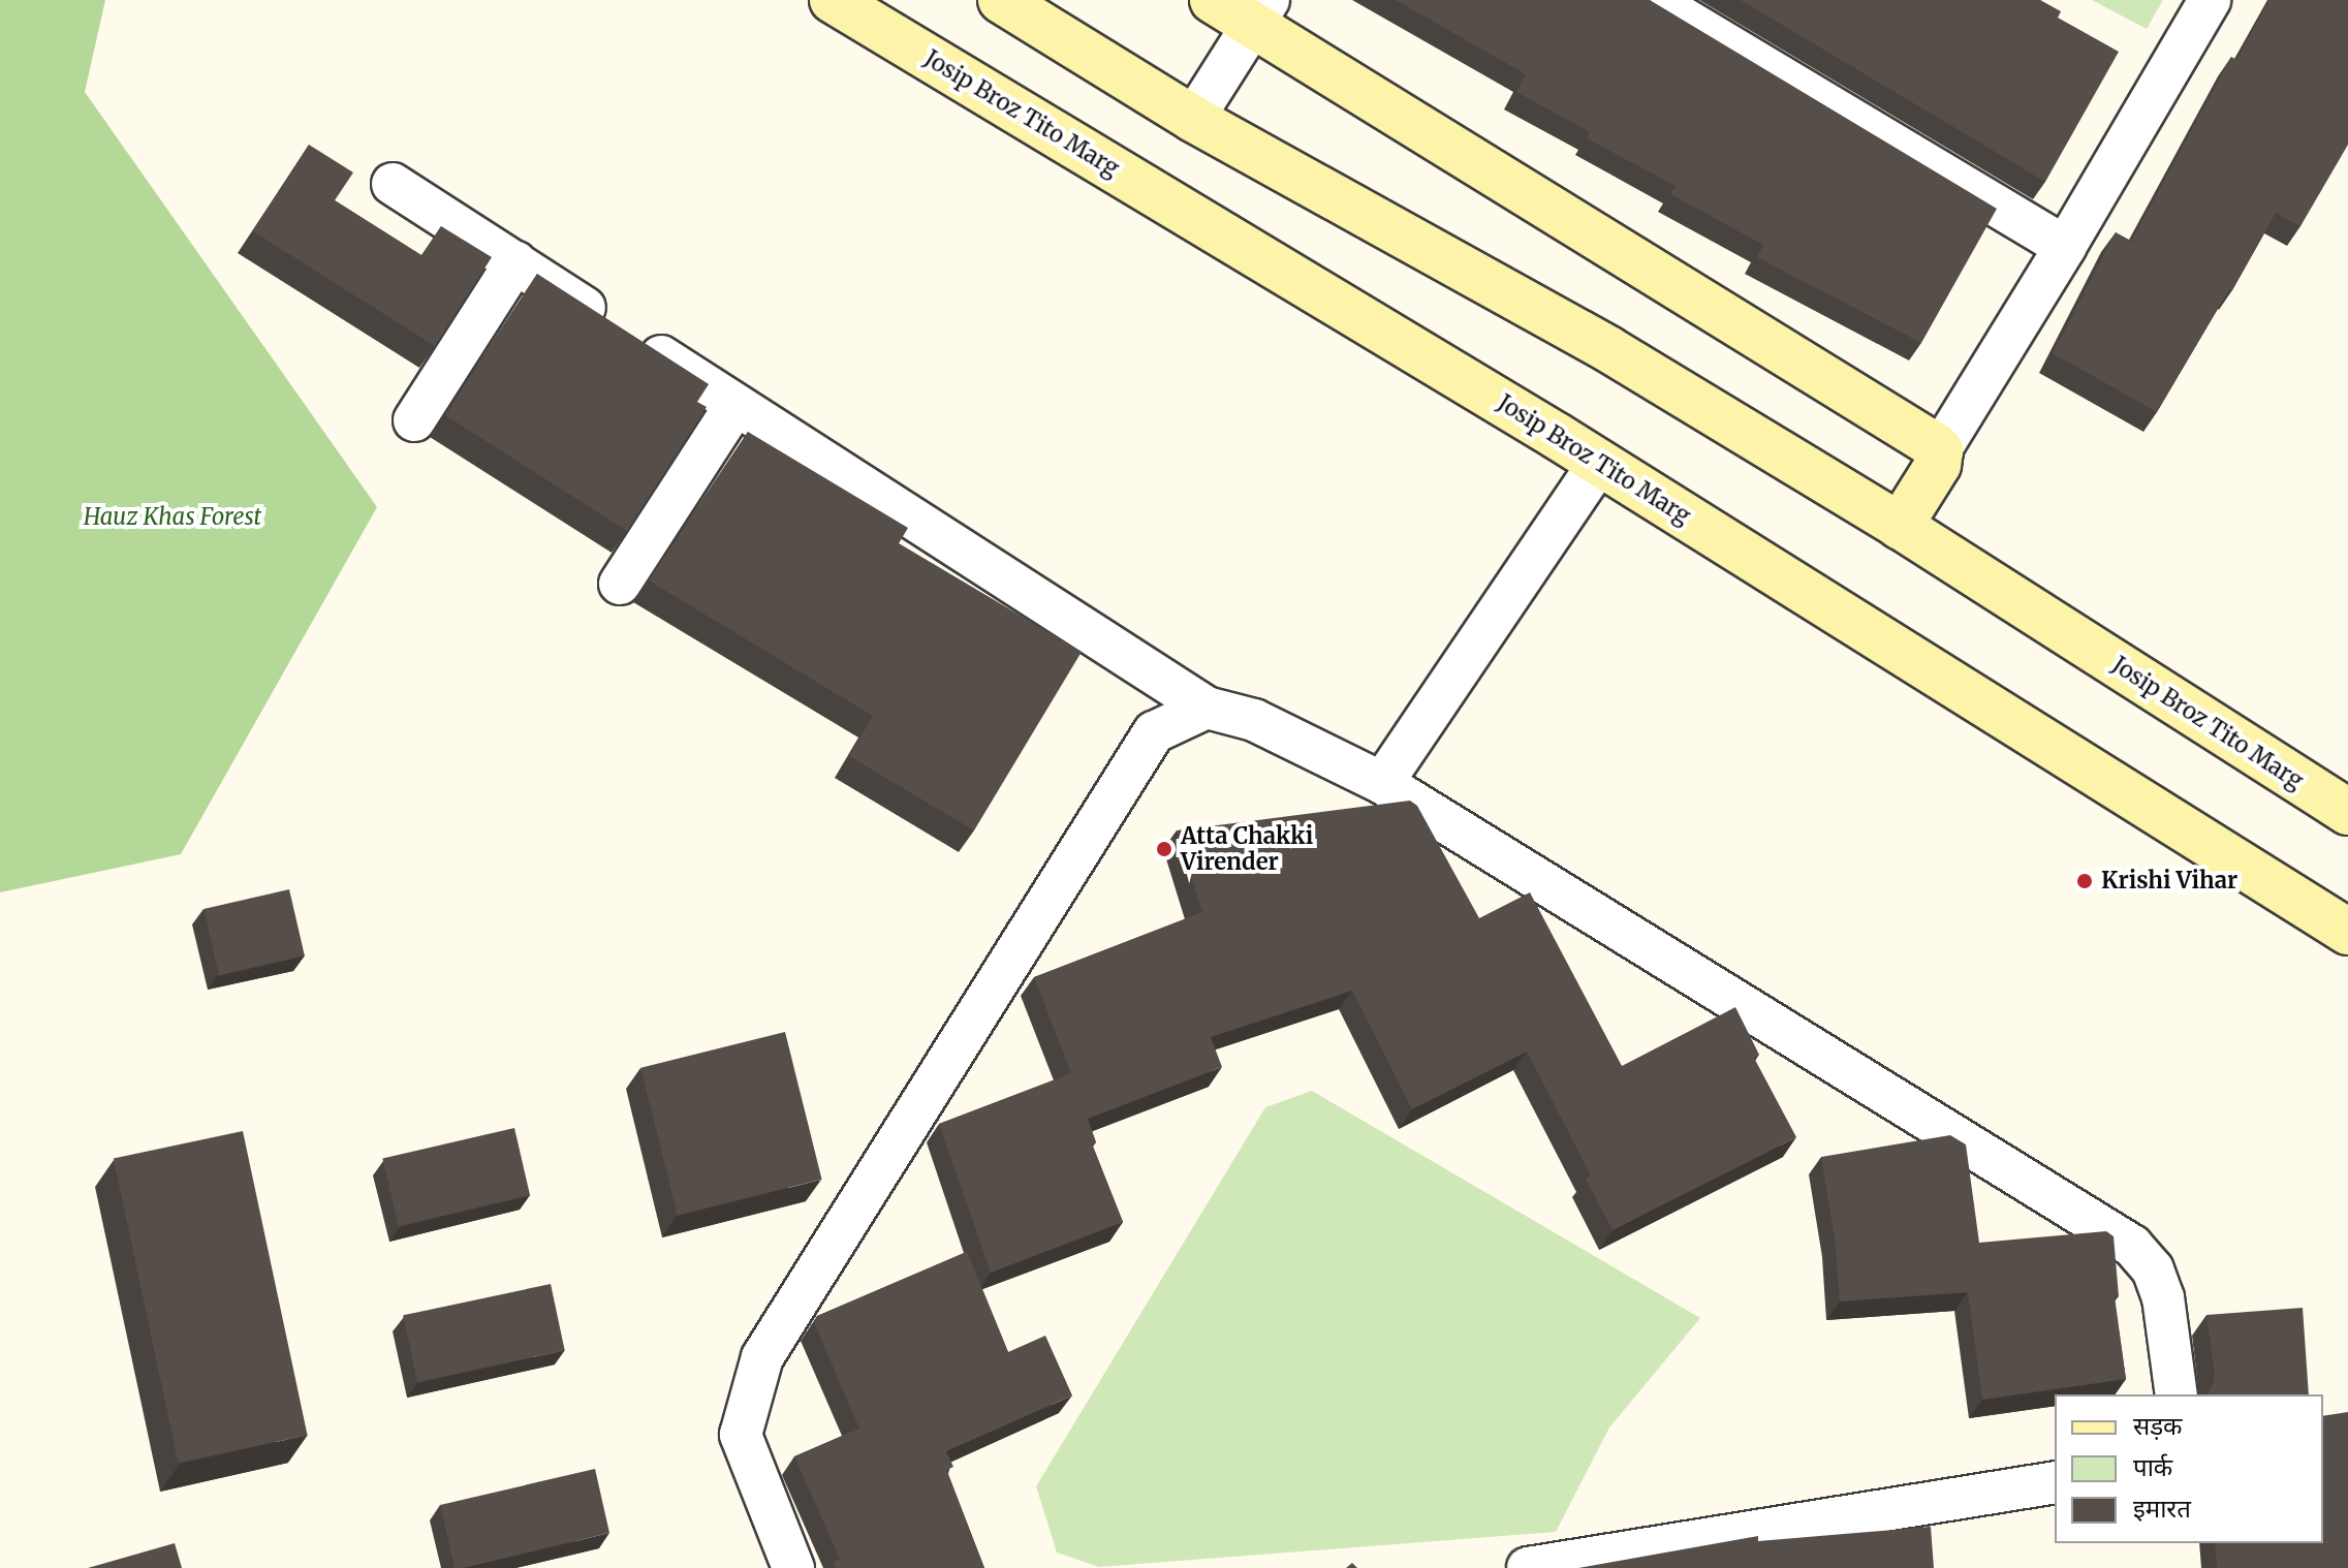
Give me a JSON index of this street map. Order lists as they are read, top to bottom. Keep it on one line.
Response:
{"streets":{"main road":["Josip Broz Tito Marg"]},"parks":["Hauz Khas Forest"],"places":["Atta Chakki Virender","Krishi Vihar"],"legend":["सड़क","पार्क","इमारत"]}
